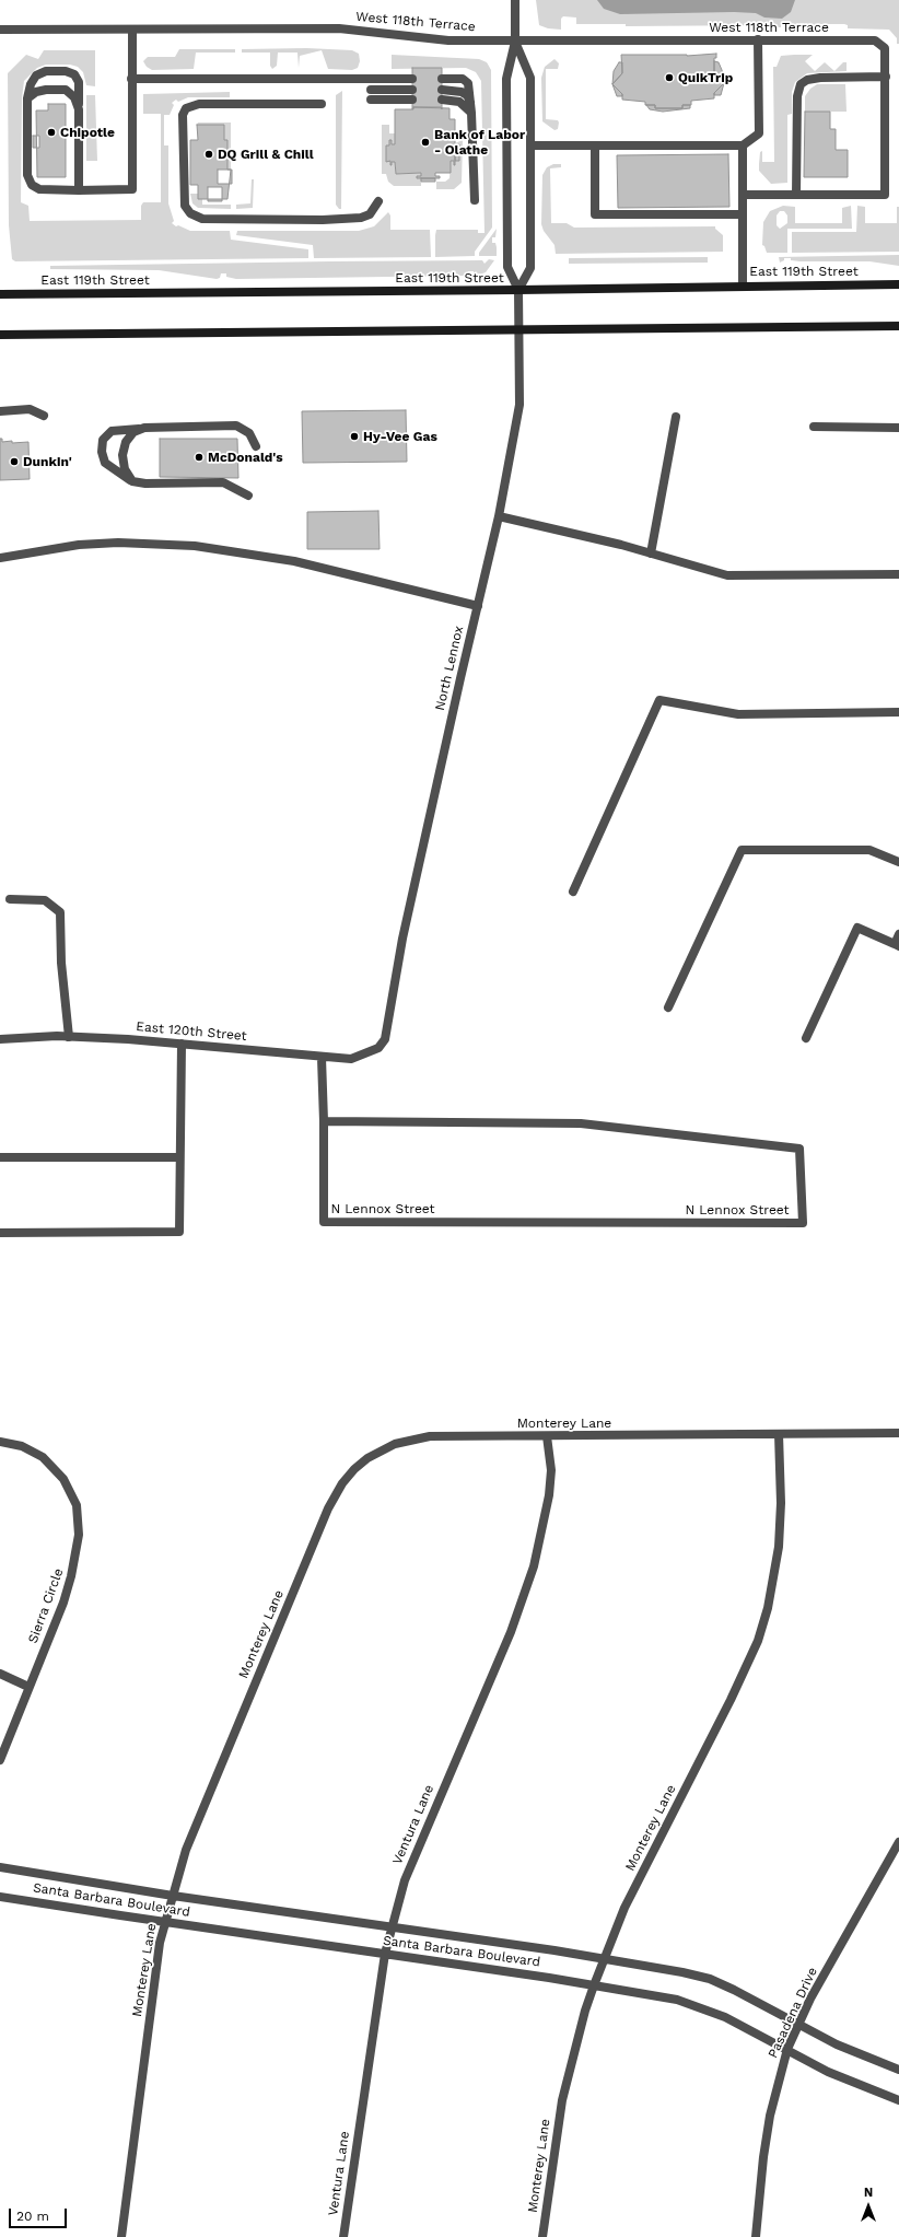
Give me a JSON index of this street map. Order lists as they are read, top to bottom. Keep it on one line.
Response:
{"streets":{"main road":["East 119th Street"],"street":["West 118th Terrace","North Lennox","East 120th Street","N Lennox Street","Monterey Lane","Sierra Circle","Ventura Lane","Santa Barbara Boulevard","Pasadena Drive"]},"crossings":[["East 119th Street","North Lennox"],["North Lennox","East 120th Street"],["East 120th Street","N Lennox Street"],["Monterey Lane","Ventura Lane"],["Monterey Lane","Santa Barbara Boulevard"],["Ventura Lane","Santa Barbara Boulevard"],["Santa Barbara Boulevard","Pasadena Drive"]],"places":["QuikTrip","Chipotle","Bank of Labor - Olathe","DQ Grill & Chill","Hy-Vee Gas","McDonald's","Dunkin'"],"scale_bar":"20 m","north":"top"}
